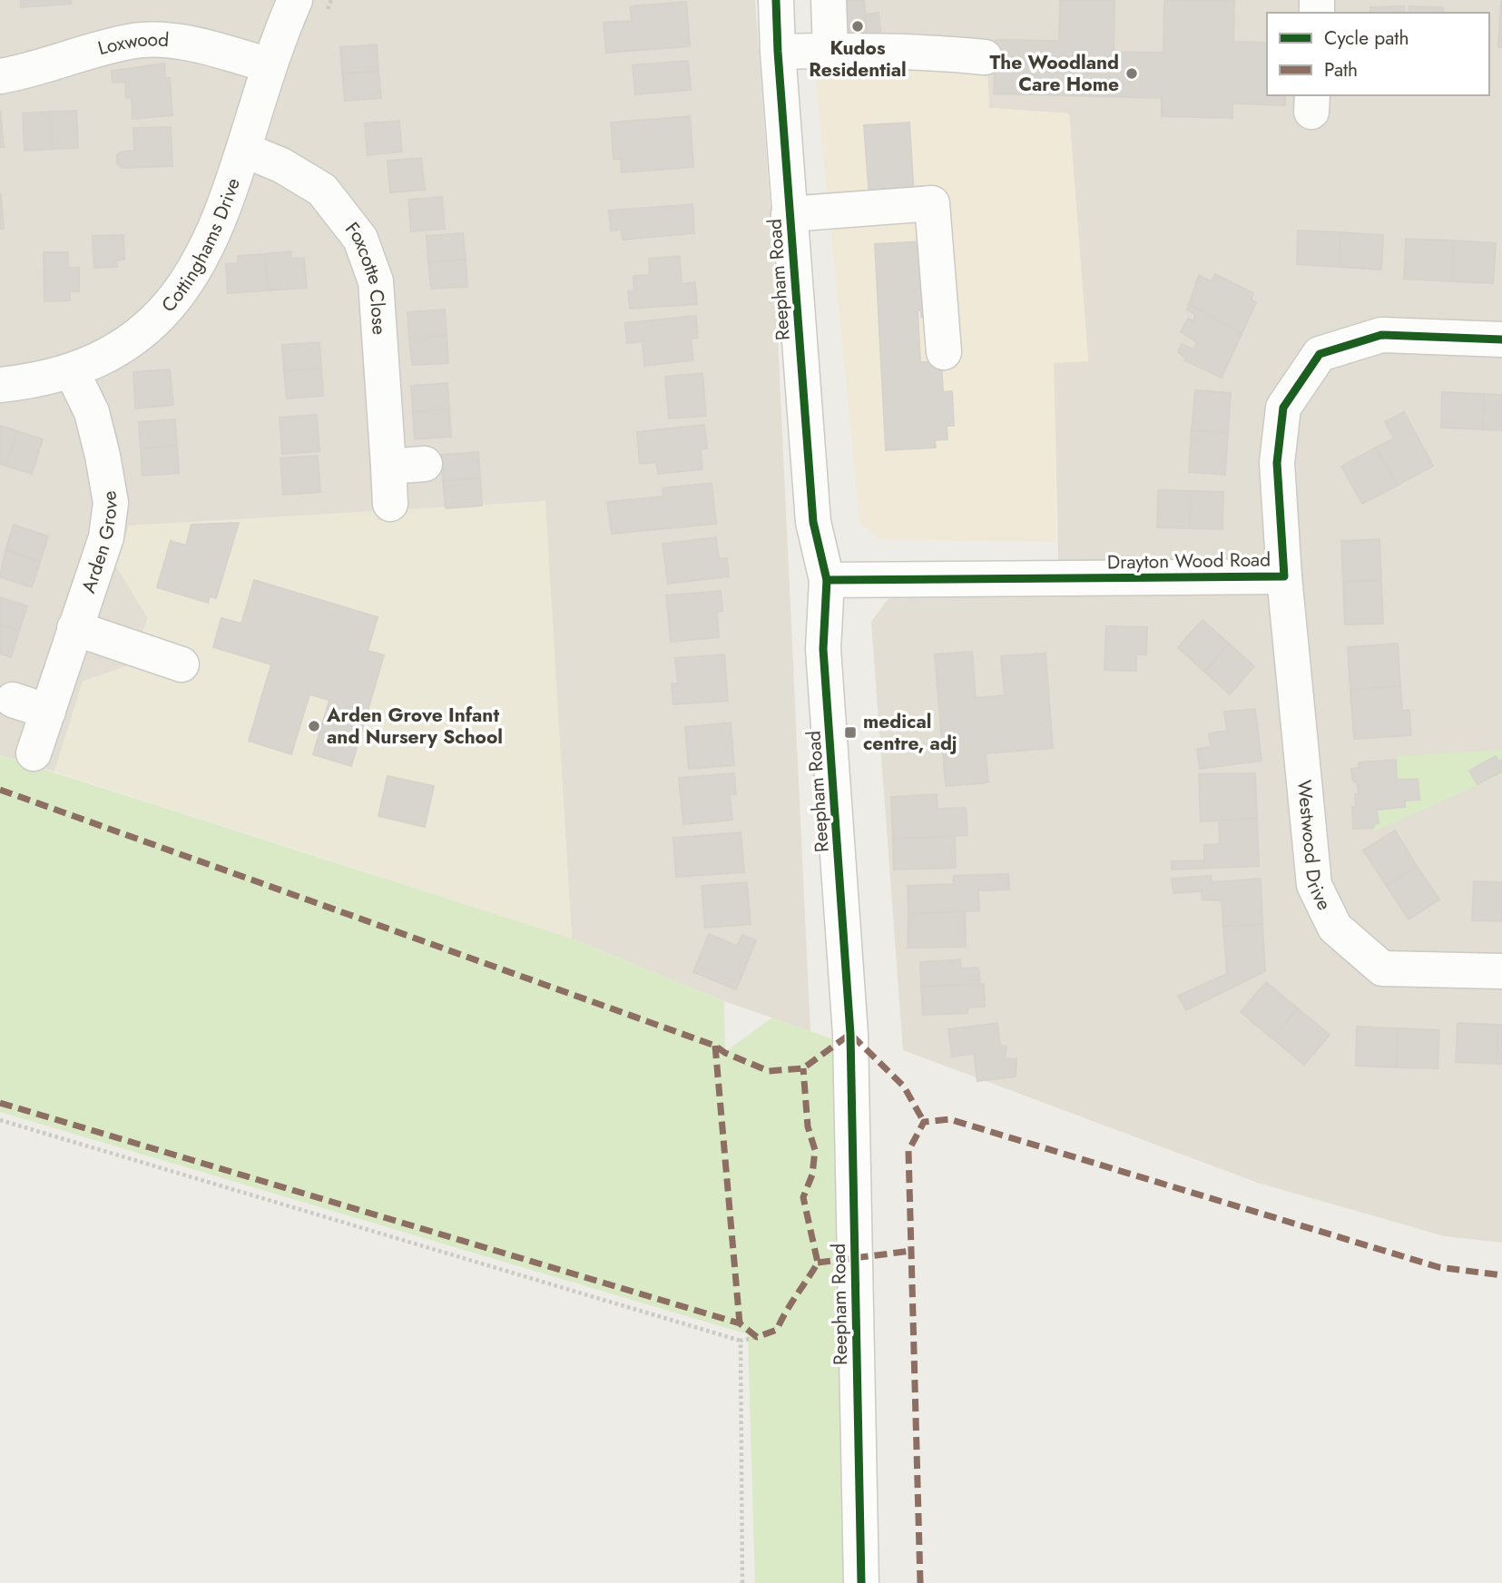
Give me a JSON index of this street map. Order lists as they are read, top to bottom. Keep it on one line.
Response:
{"streets":{"street":["Loxwood","Cottinghams Drive","Reepham Road","Foxcotte Close","Arden Grove","Drayton Wood Road","Westwood Drive"]},"crossings":[["Loxwood","Cottinghams Drive"],["Cottinghams Drive","Foxcotte Close"],["Cottinghams Drive","Arden Grove"],["Reepham Road","Drayton Wood Road"],["Drayton Wood Road","Westwood Drive"]],"places":{"other":["Kudos Residential","The Woodland Care Home","Arden Grove Infant and Nursery School"],"transit":["medical centre, adj"]},"legend":["Cycle path","Path"]}
